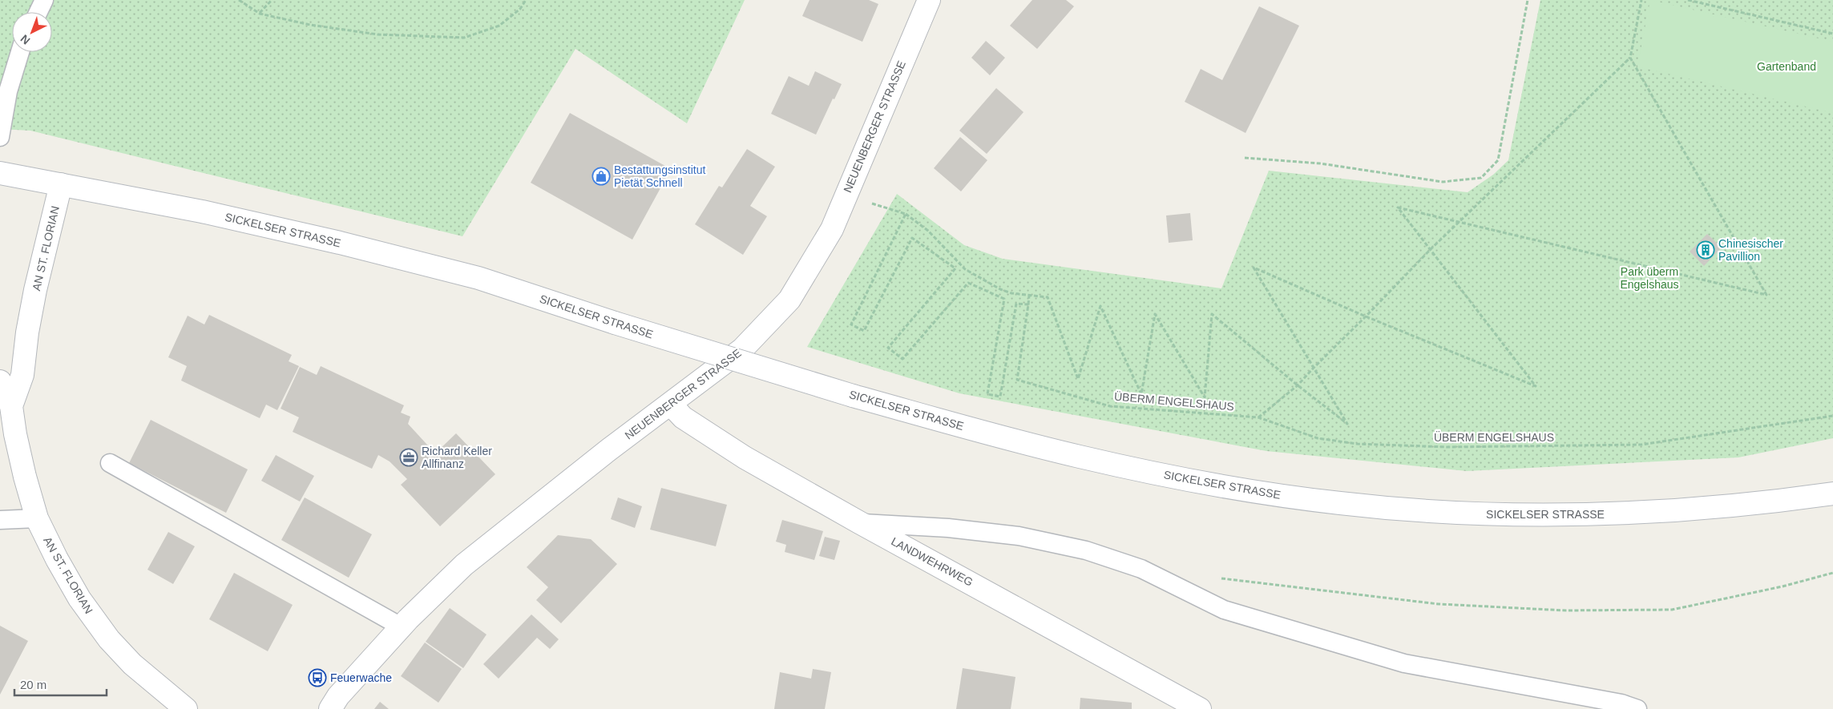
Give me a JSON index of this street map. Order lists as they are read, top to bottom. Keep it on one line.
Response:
{"streets":{"street":["NEUENBERGER STRASSE","SICKELSER STRASSE","AN ST. FLORIAN","LANDWEHRWEG"],"path":["ÜBERM ENGELSHAUS"]},"crossings":[["NEUENBERGER STRASSE","LANDWEHRWEG"],["SICKELSER STRASSE","AN ST. FLORIAN"]],"parks":["Gartenband","Park überm Engelshaus"],"places":{"shop":["Bestattungsinstitut Pietät Schnell"],"building":["Chinesischer Pavillion"],"office":["Richard Keller Allfinanz"],"bus stop":["Feuerwache"]},"scale_bar":"20 m","north":"bottom left"}
